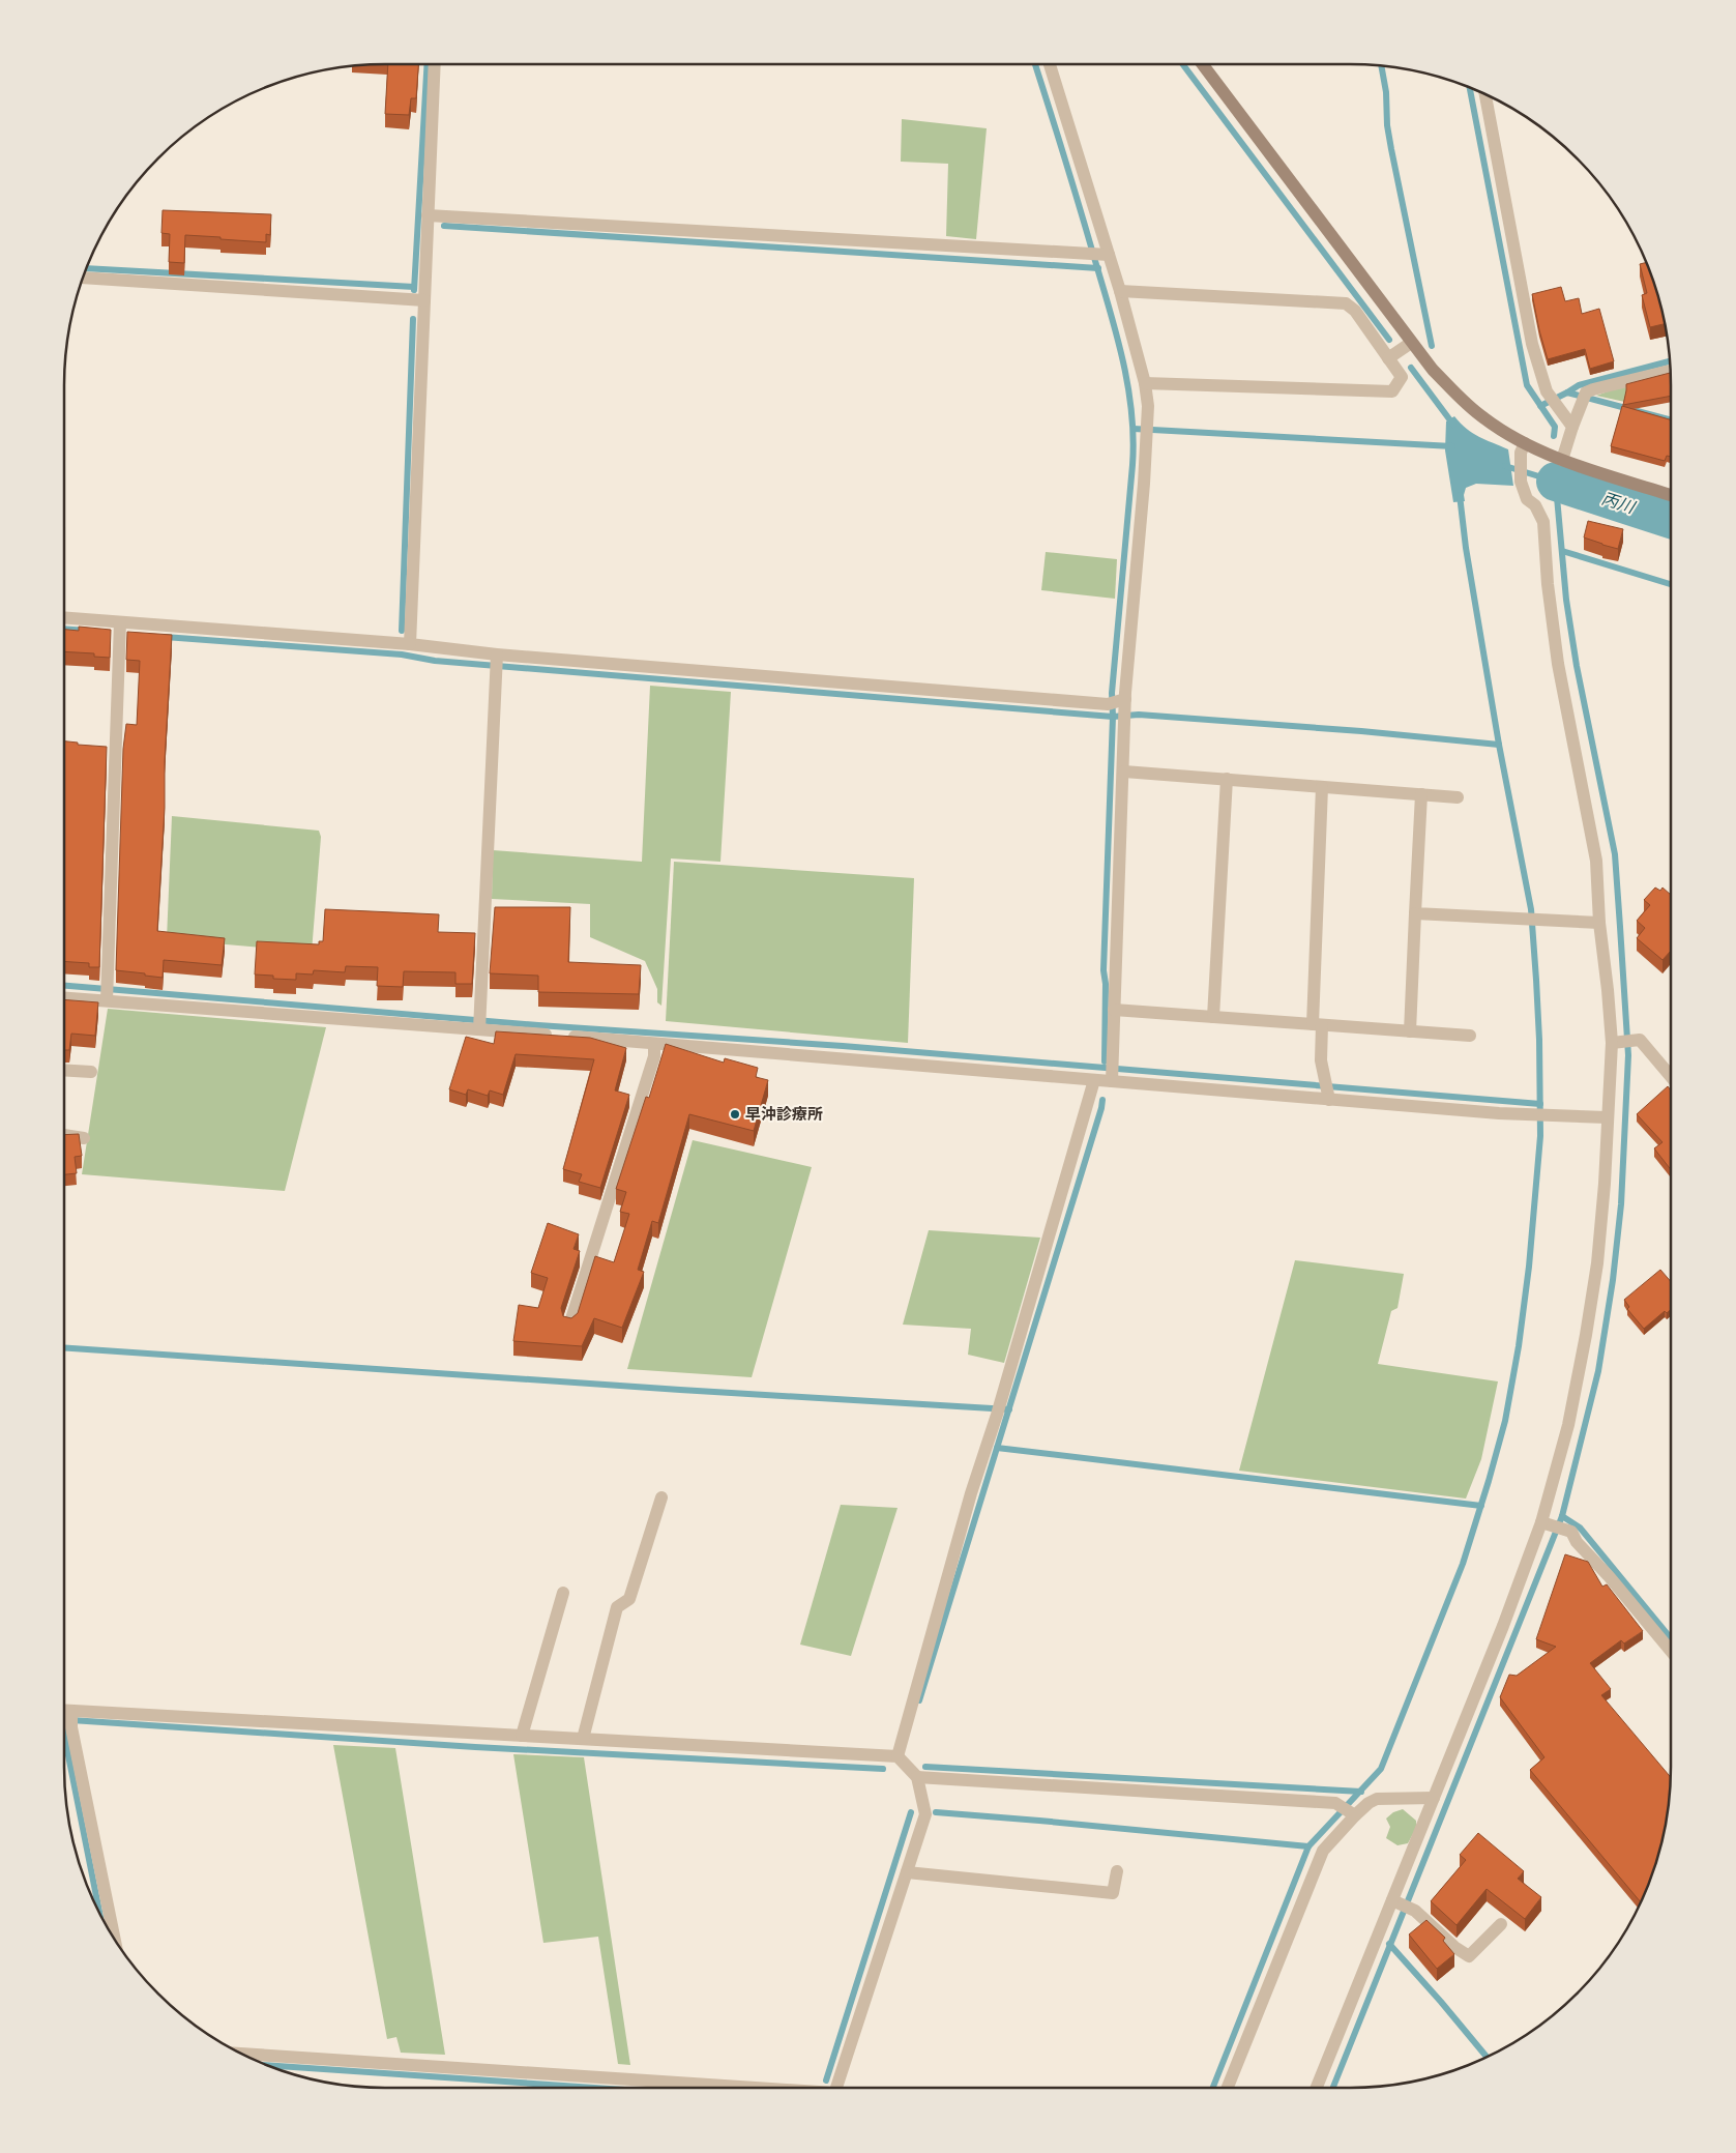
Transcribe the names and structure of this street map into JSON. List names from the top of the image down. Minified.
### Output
{"water":["丙川"],"places":["早沖診療所"]}
